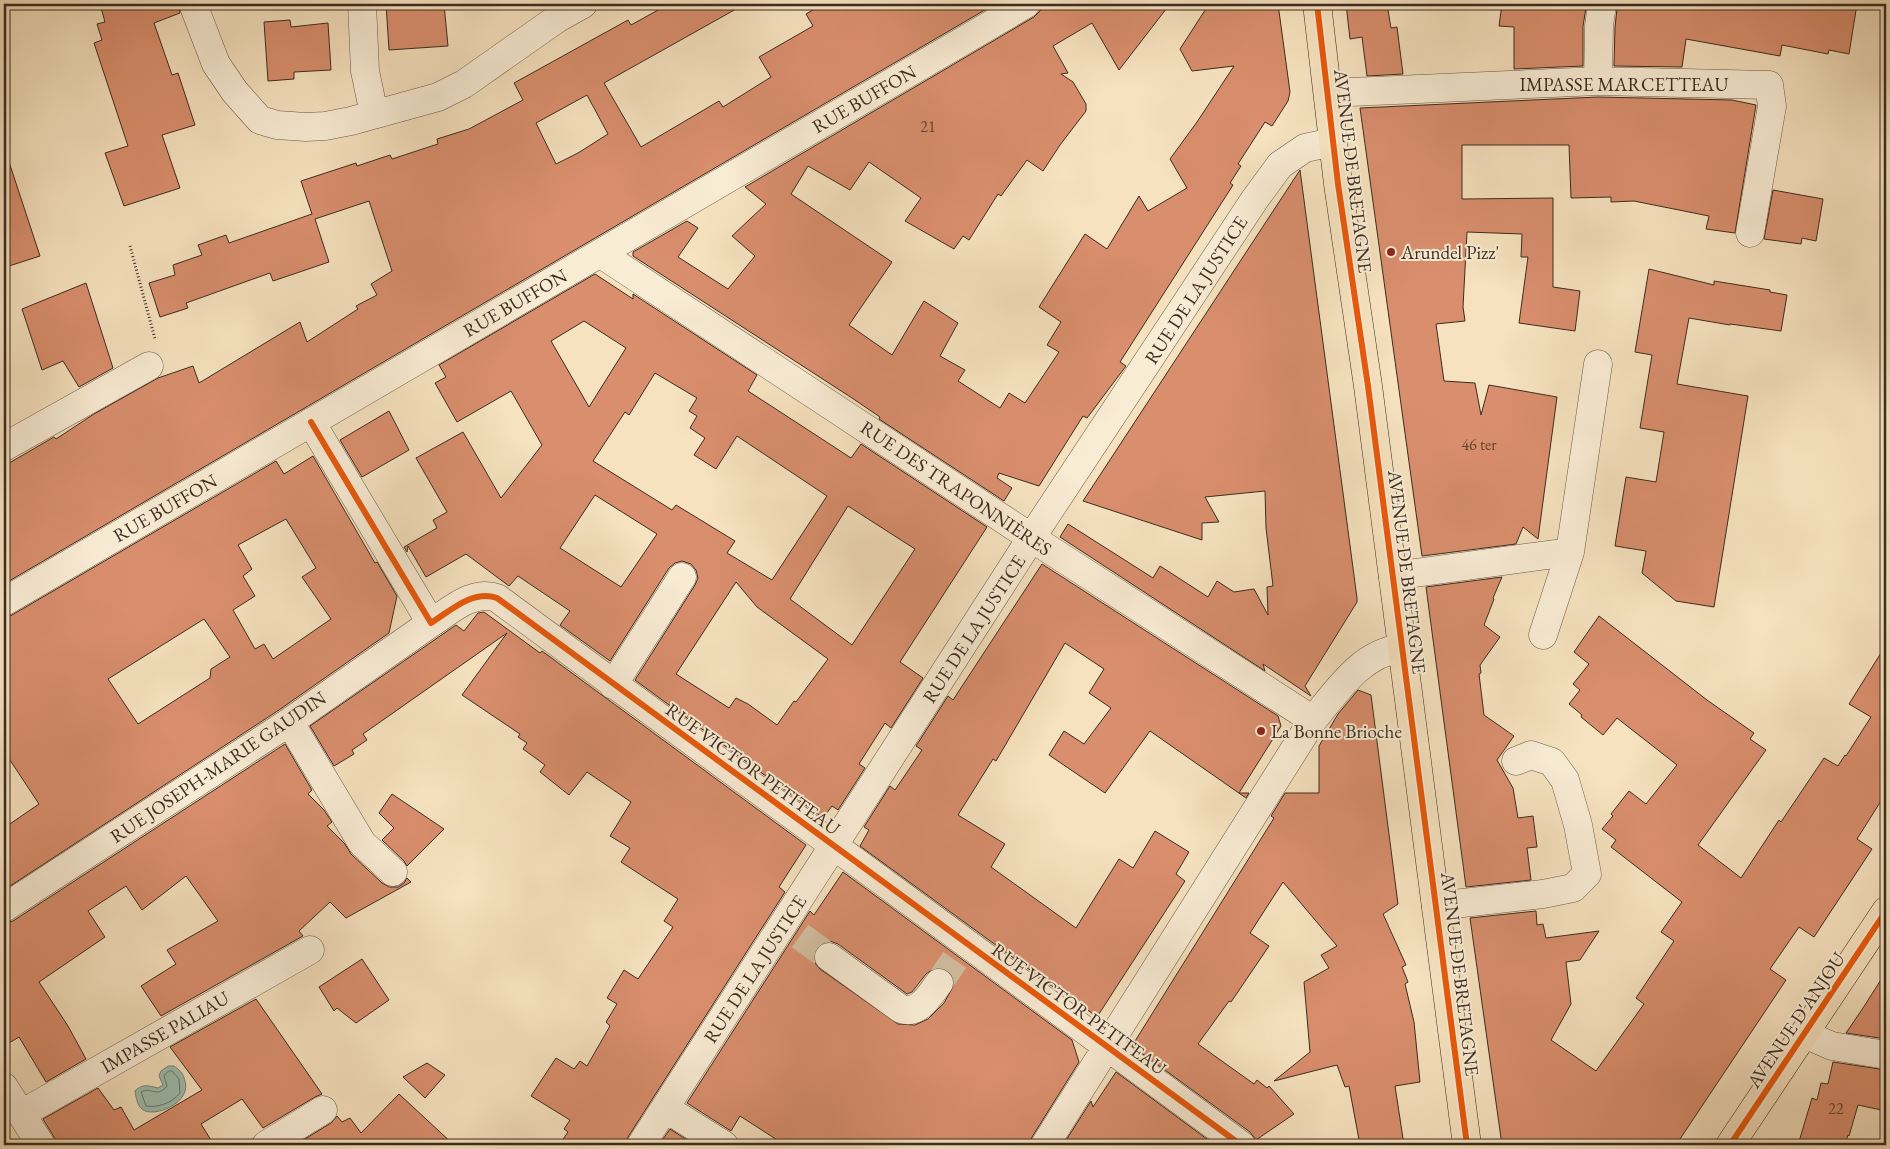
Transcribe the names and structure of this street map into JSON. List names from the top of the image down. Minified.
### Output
{"streets":{"main road":["AVENUE DE BRETAGNE","AVENUE D'ANJOU"],"street":["IMPASSE MARCETTEAU","RUE BUFFON","RUE DE LA JUSTICE","RUE DES TRAPONNIÈRES","RUE JOSEPH-MARIE GAUDIN","RUE VICTOR PETITEAU","IMPASSE PALIAU"]},"crossings":[["IMPASSE MARCETTEAU","AVENUE DE BRETAGNE"],["RUE BUFFON","RUE DES TRAPONNIÈRES"],["AVENUE DE BRETAGNE","RUE DE LA JUSTICE"],["RUE DE LA JUSTICE","RUE DES TRAPONNIÈRES"],["RUE DE LA JUSTICE","RUE VICTOR PETITEAU"],["RUE JOSEPH-MARIE GAUDIN","RUE VICTOR PETITEAU"]],"places":["Arundel Pizz'","La Bonne Brioche"],"house_numbers":["21","46 ter","22"]}
